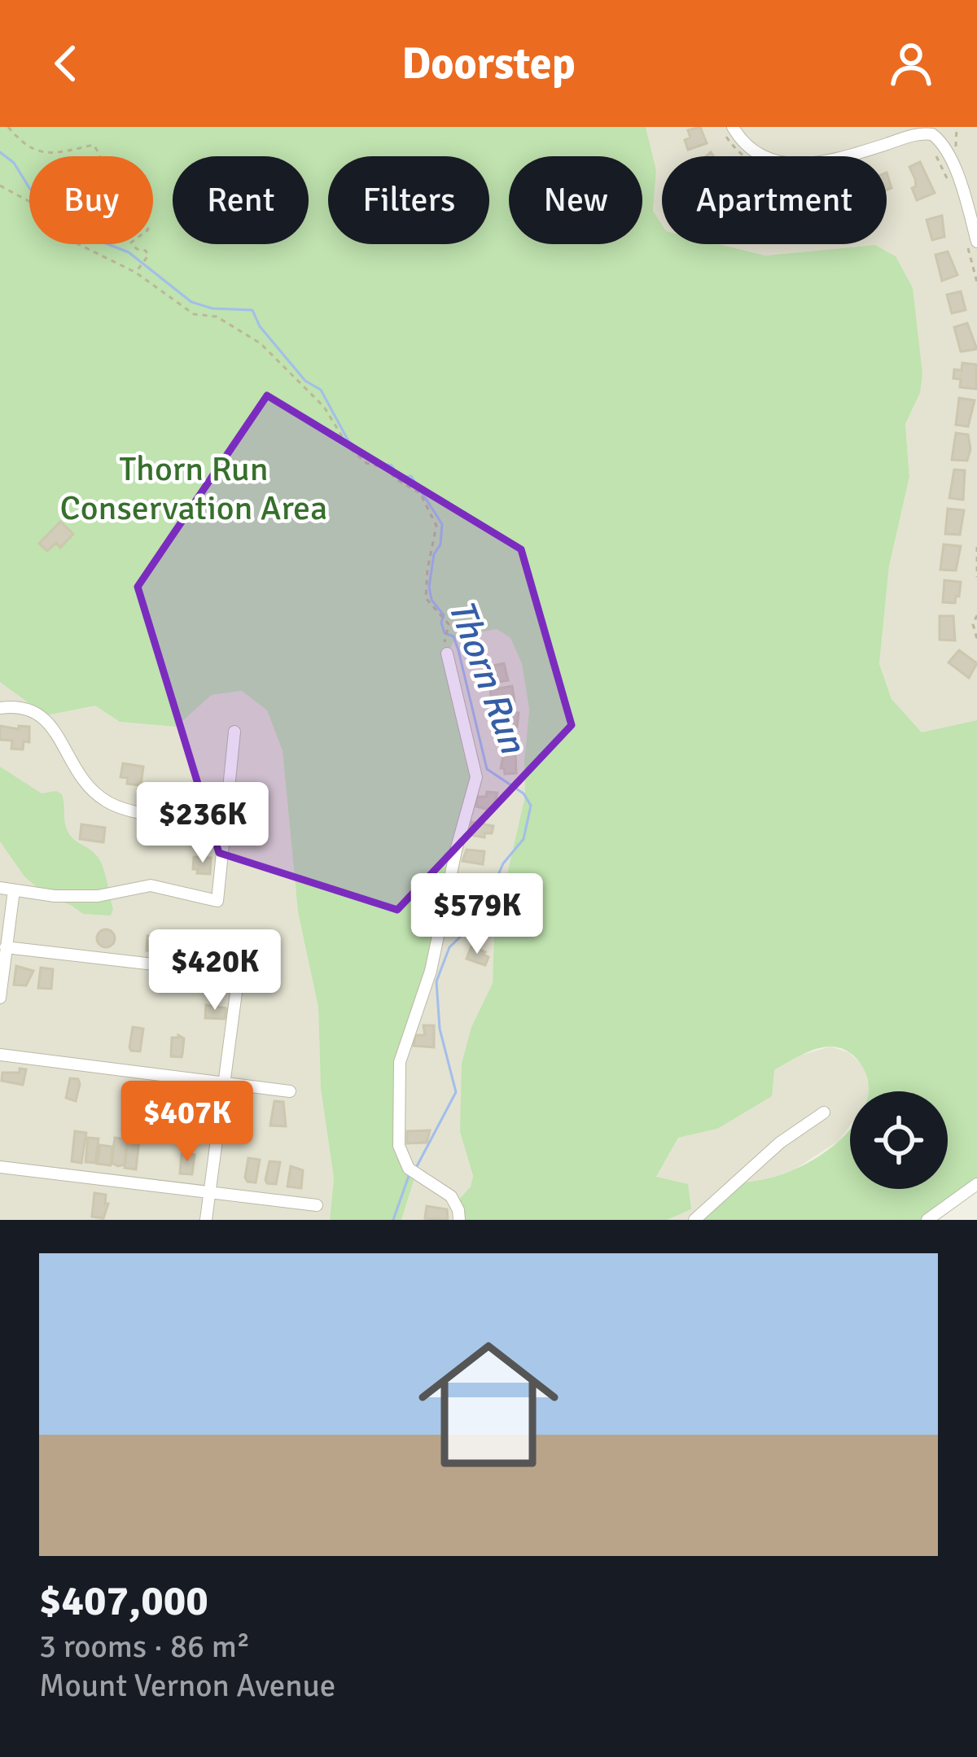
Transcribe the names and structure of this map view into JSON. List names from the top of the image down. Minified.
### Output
{"water":["Thorn Run"],"parks":["Thorn Run Conservation Area"],"page":{"header":"Doorstep","chip":["Buy","Rent","Filters","New","Apartment"],"price":["$236K","$579K","$420K","$407K"],"list":[{"name":"$407,000","note":"3 rooms · 86 m² · Mount Vernon Avenue"}]}}
